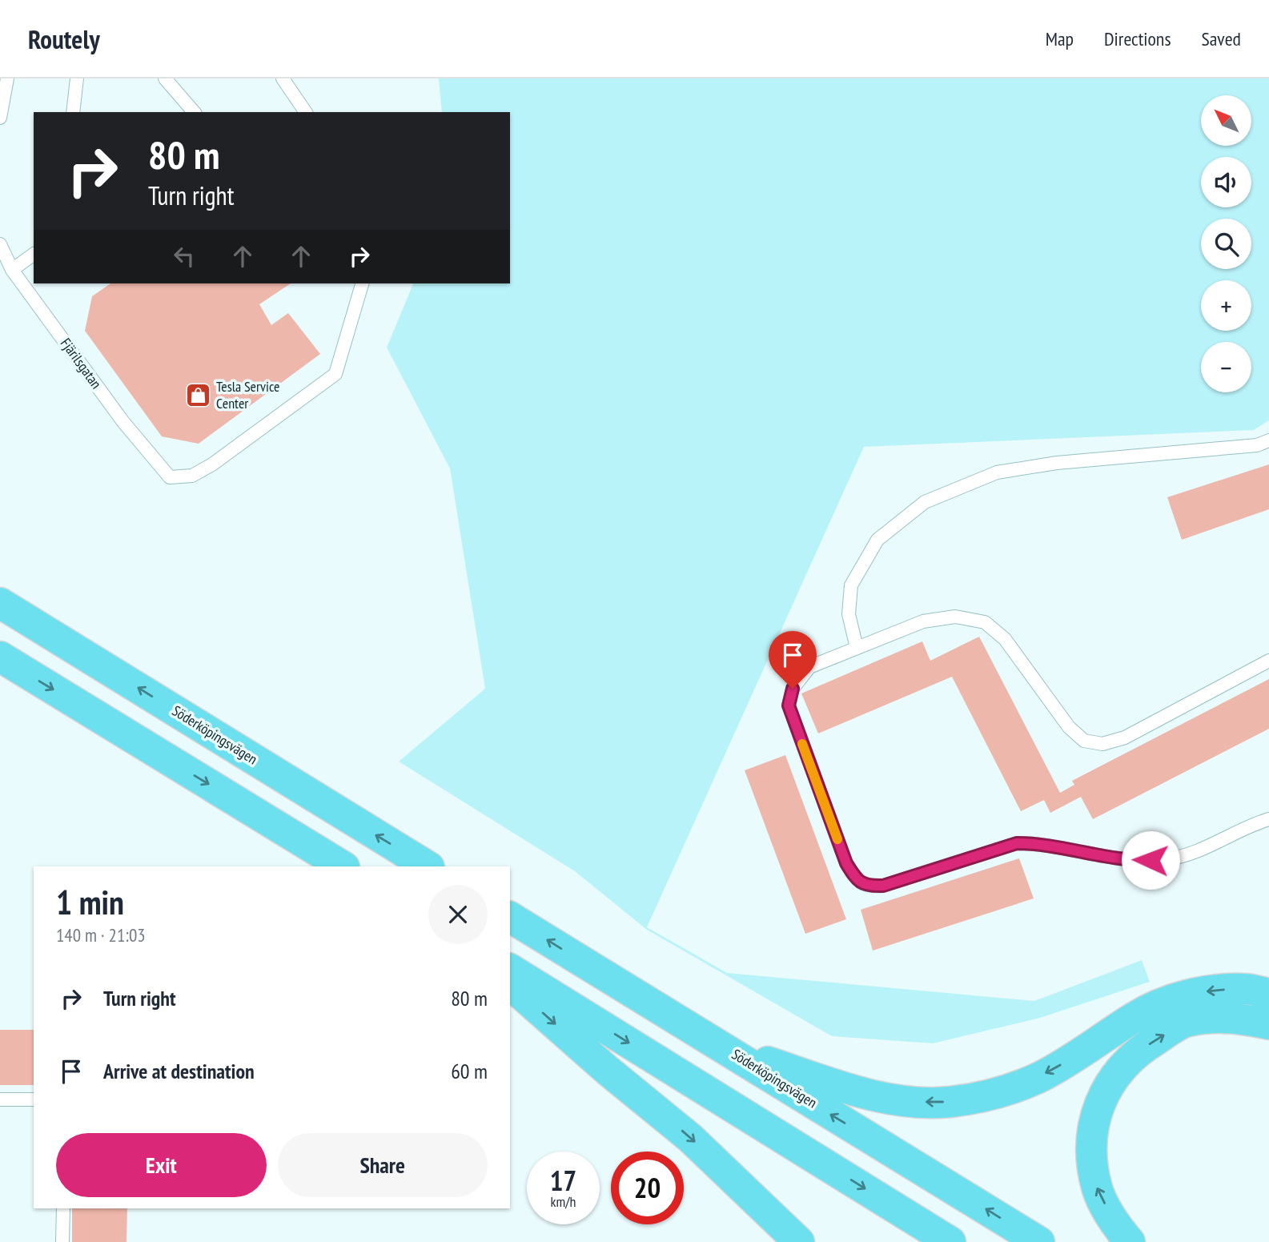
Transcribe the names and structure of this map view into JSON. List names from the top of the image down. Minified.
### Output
{"streets":{"highway":["Söderköpingsvägen"],"lane":["Fjärilsgatan"]},"places":{"shop":["Tesla Service Center"]},"north":"top left","page":{"header":"Routely","nav":["Map","Directions","Saved"],"map_buttons":["+","−"],"turn":["80 m","Turn right"],"heading":["1 min","140 m · 21:03"],"list":[{"name":"Turn right","value":"80 m"},{"name":"Arrive at destination","value":"60 m"}],"buttons":["Exit","Share"],"speed":"17 km/h","limit":"20"}}
